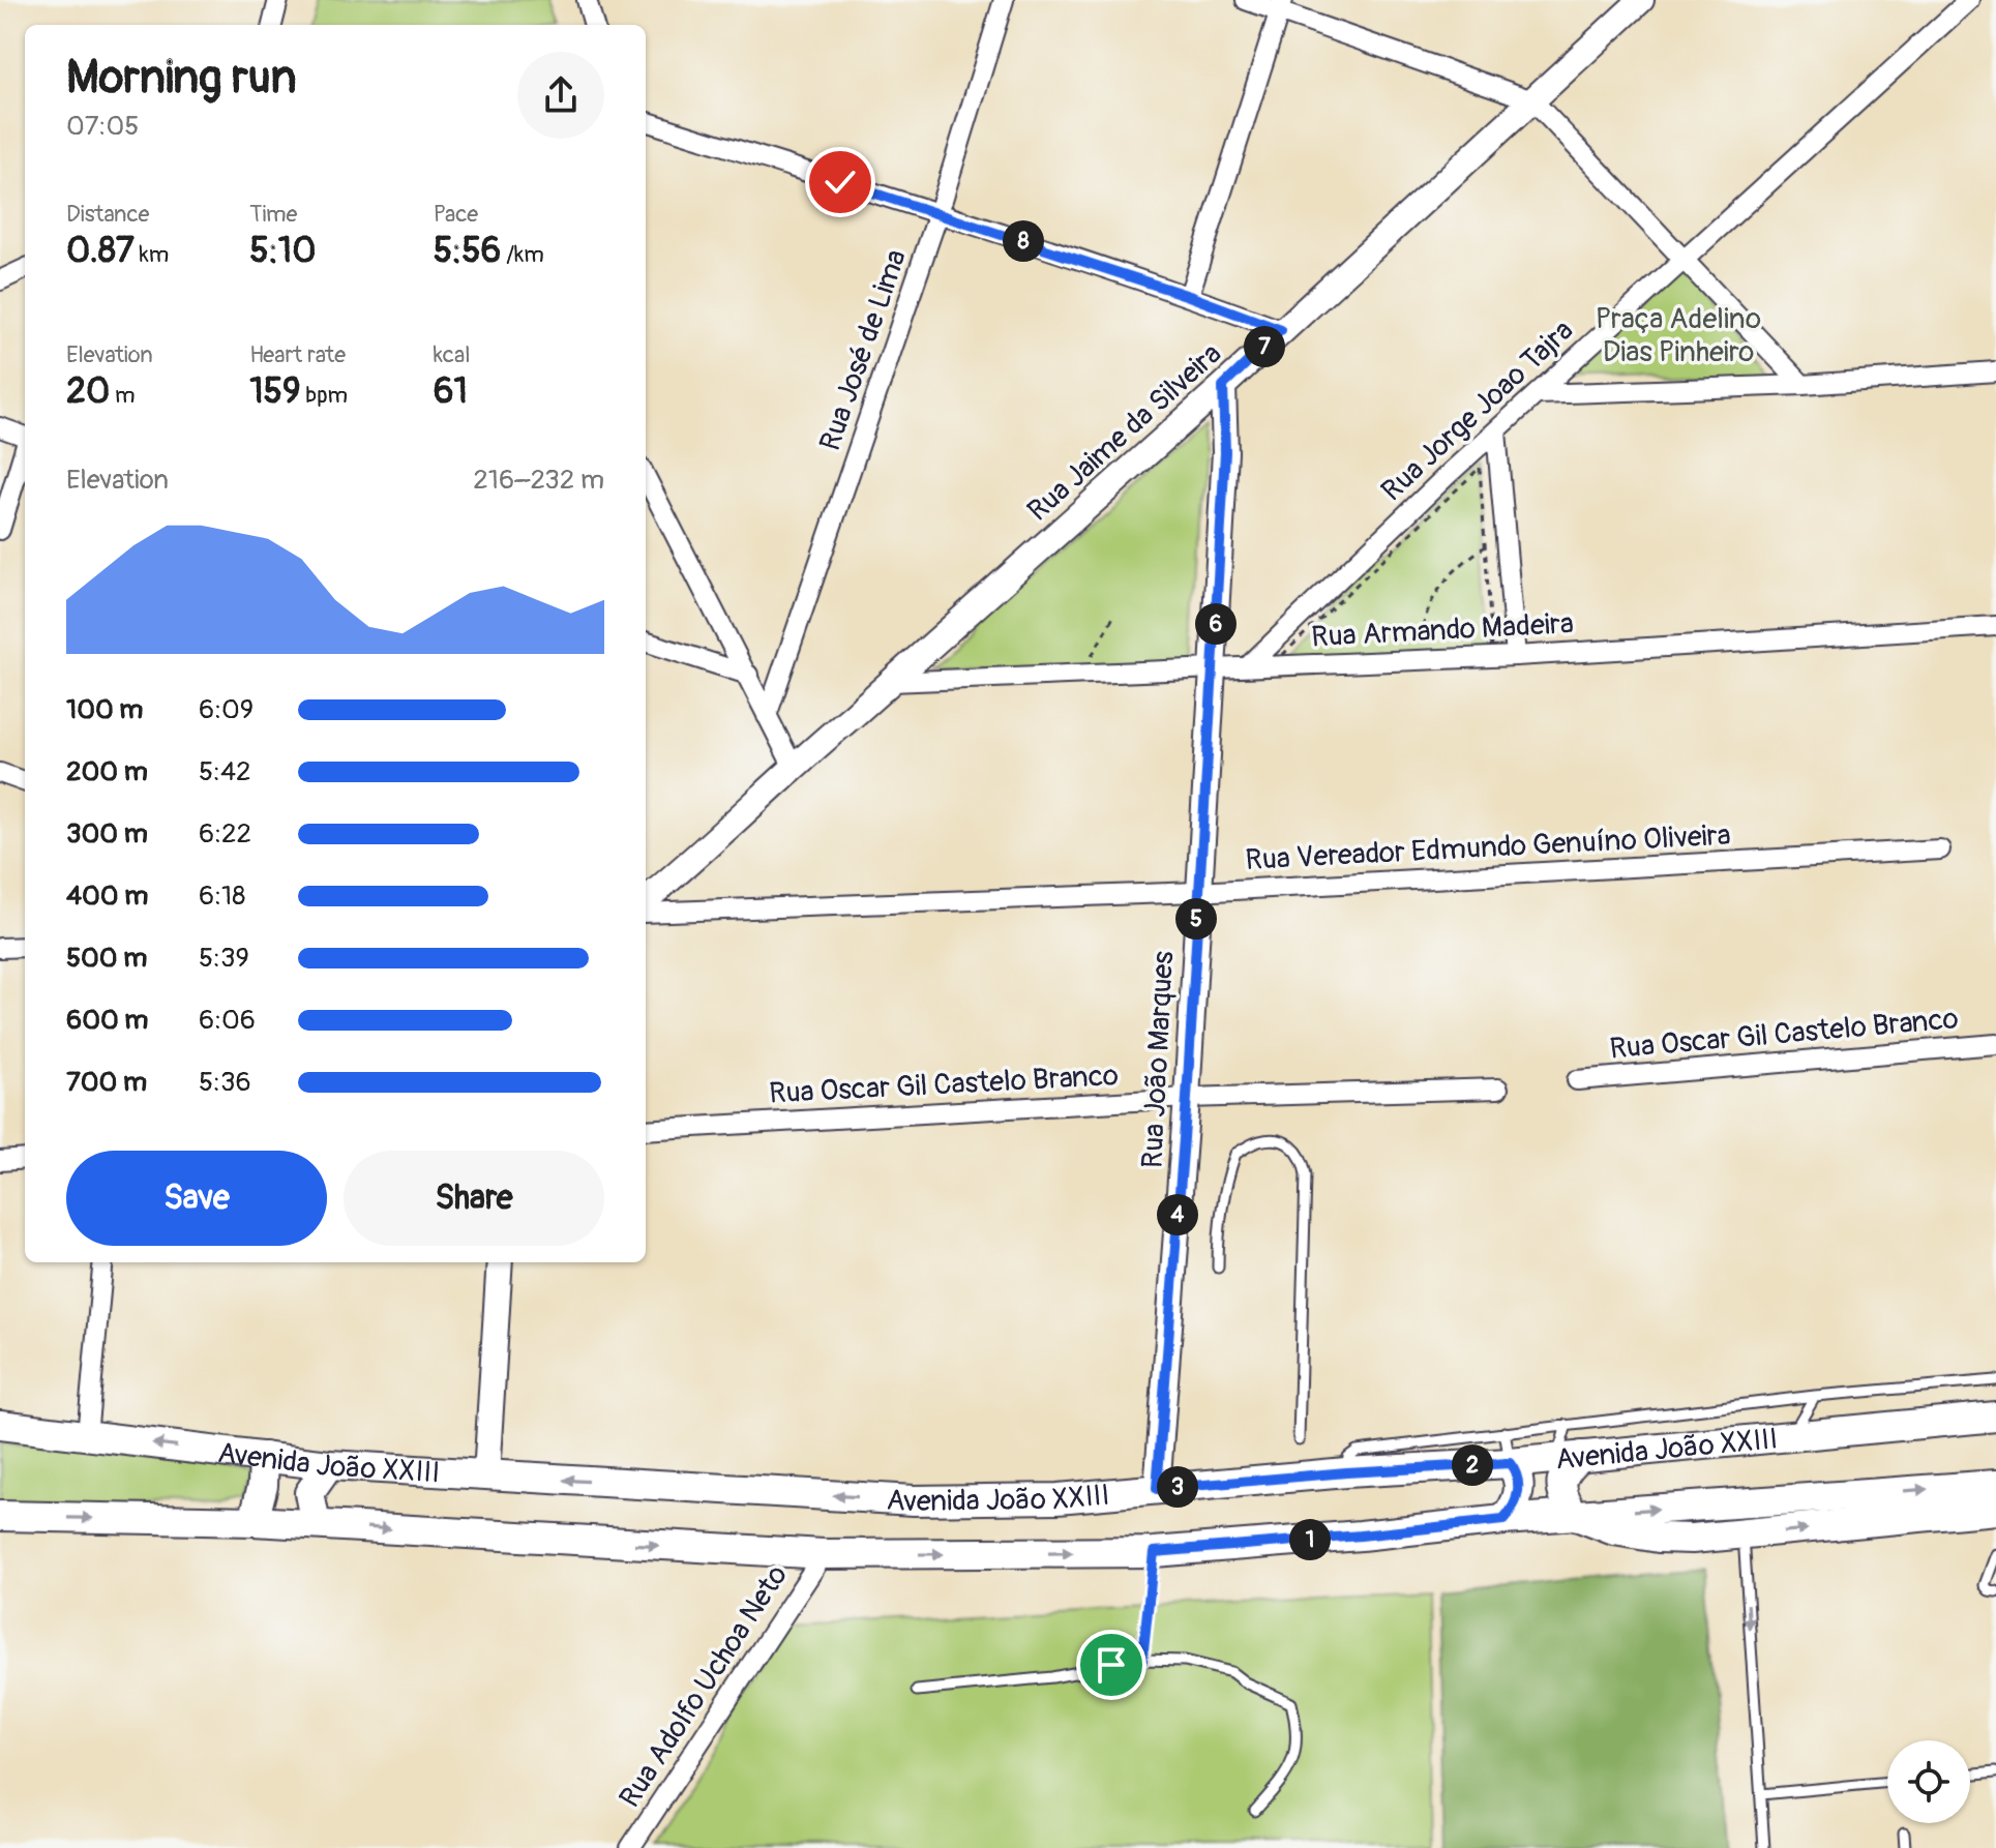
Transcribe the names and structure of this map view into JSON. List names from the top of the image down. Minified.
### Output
{"streets":{"main road":["Avenida João XXIII"],"street":["Rua José de Lima","Rua Jorge Joao Tajra","Rua Jaime da Silveira","Rua Armando Madeira","Rua Vereador Edmundo Genuíno Oliveira","Rua Oscar Gil Castelo Branco","Rua João Marques","Rua Adolfo Uchoa Neto"]},"crossings":[["Rua Jorge Joao Tajra","Rua Armando Madeira"],["Rua Jaime da Silveira","Rua Armando Madeira"],["Rua Jaime da Silveira","Rua João Marques"],["Rua Armando Madeira","Rua João Marques"],["Rua Vereador Edmundo Genuíno Oliveira","Rua João Marques"],["Rua Oscar Gil Castelo Branco","Rua João Marques"],["Rua João Marques","Avenida João XXIII"],["Avenida João XXIII","Rua Adolfo Uchoa Neto"]],"parks":["Praça Adelino Dias Pinheiro"],"page":{"heading":["Morning run","07:05"],"stats":[["Distance","0.87 km"],["Time","5:10"],["Pace","5:56 /km"],["Elevation","20 m"],["Heart rate","159 bpm"],["kcal","61"]],"pins":["8","7","6","5","4","2","3","1"],"chart":["Elevation","216–232 m"],"list":[{"name":"100 m","note":"6:09"},{"name":"200 m","note":"5:42"},{"name":"300 m","note":"6:22"},{"name":"400 m","note":"6:18"},{"name":"500 m","note":"5:39"},{"name":"600 m","note":"6:06"},{"name":"700 m","note":"5:36"}],"buttons":["Save","Share"]}}
